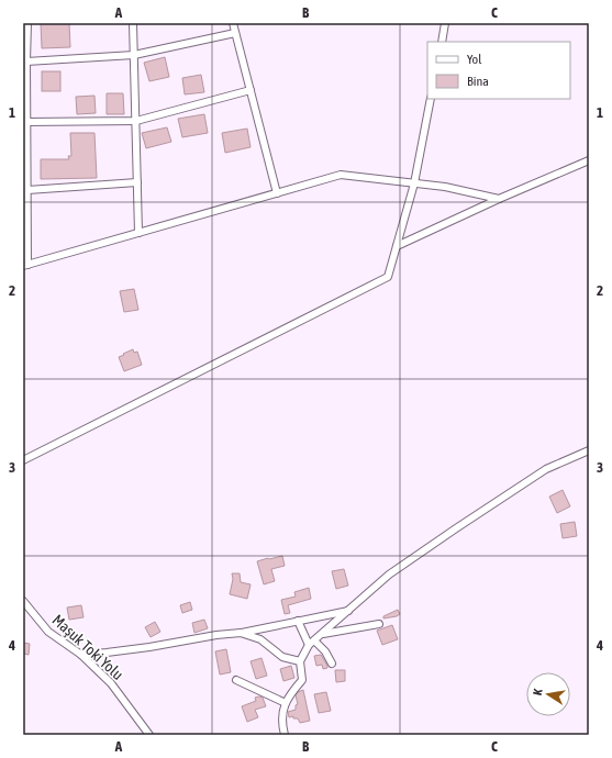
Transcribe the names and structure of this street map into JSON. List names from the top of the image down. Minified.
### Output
{"streets":{"street":["Maşuk Toki Yolu"]},"legend":["Yol","Bina"],"north":"left","grid":{"columns":["A","B","C"],"rows":["1","2","3","4"]}}
